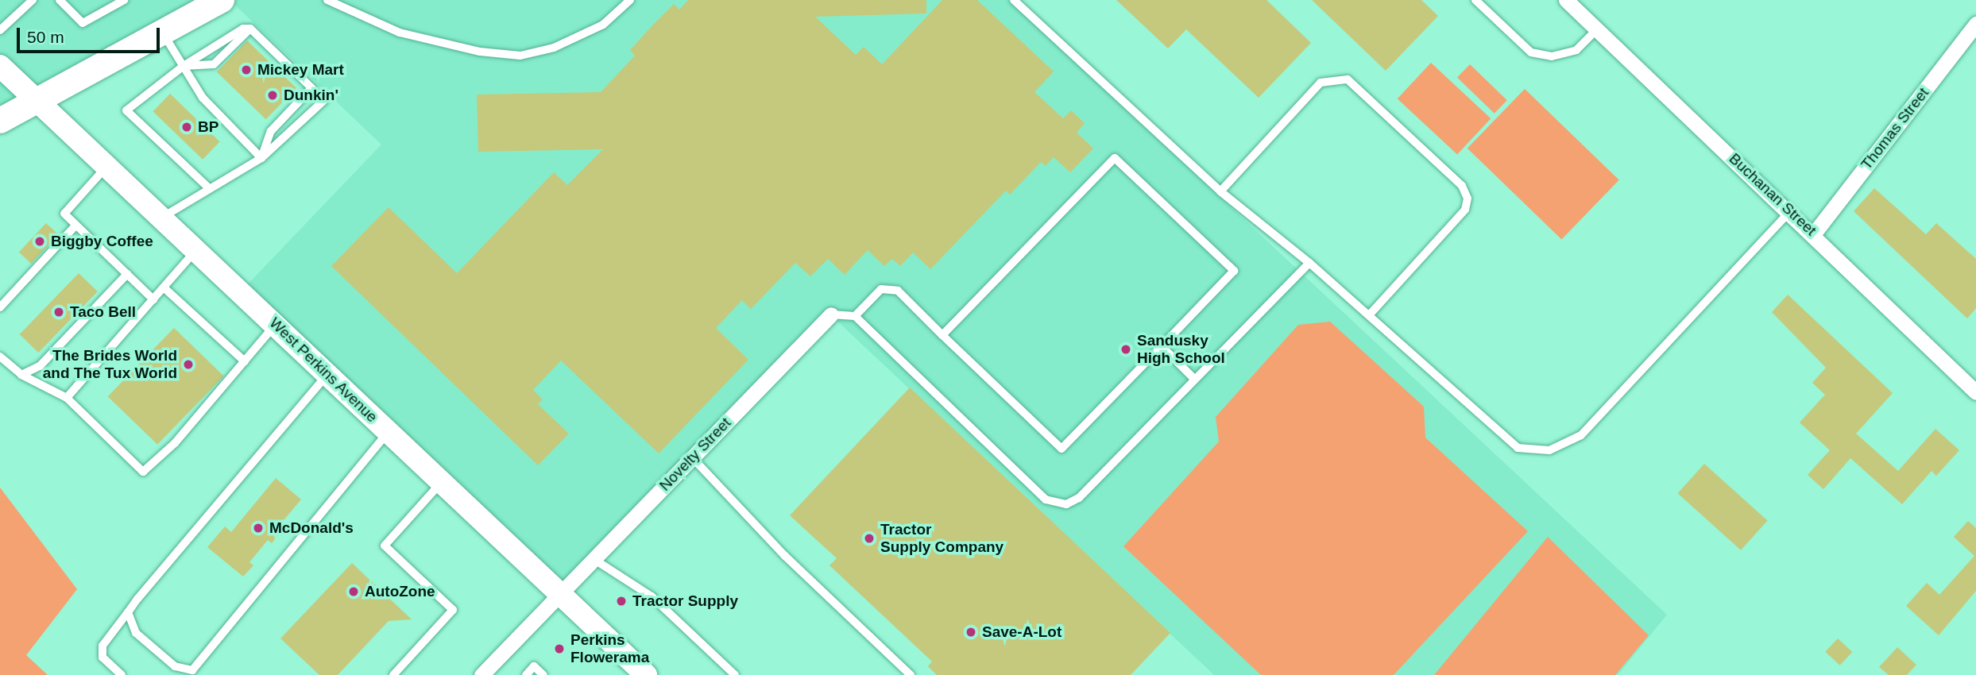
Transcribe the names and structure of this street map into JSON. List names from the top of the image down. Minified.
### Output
{"streets":{"main road":["West Perkins Avenue"],"street":["Thomas Street","Buchanan Street","Novelty Street"]},"crossings":[["Thomas Street","Buchanan Street"],["West Perkins Avenue","Novelty Street"]],"places":["Mickey Mart","Dunkin'","BP","Biggby Coffee","Taco Bell","Sandusky High School","The Brides World and The Tux World","McDonald's","Tractor Supply Company","AutoZone","Tractor Supply","Save-A-Lot","Perkins Flowerama"],"scale_bar":"50 m"}
